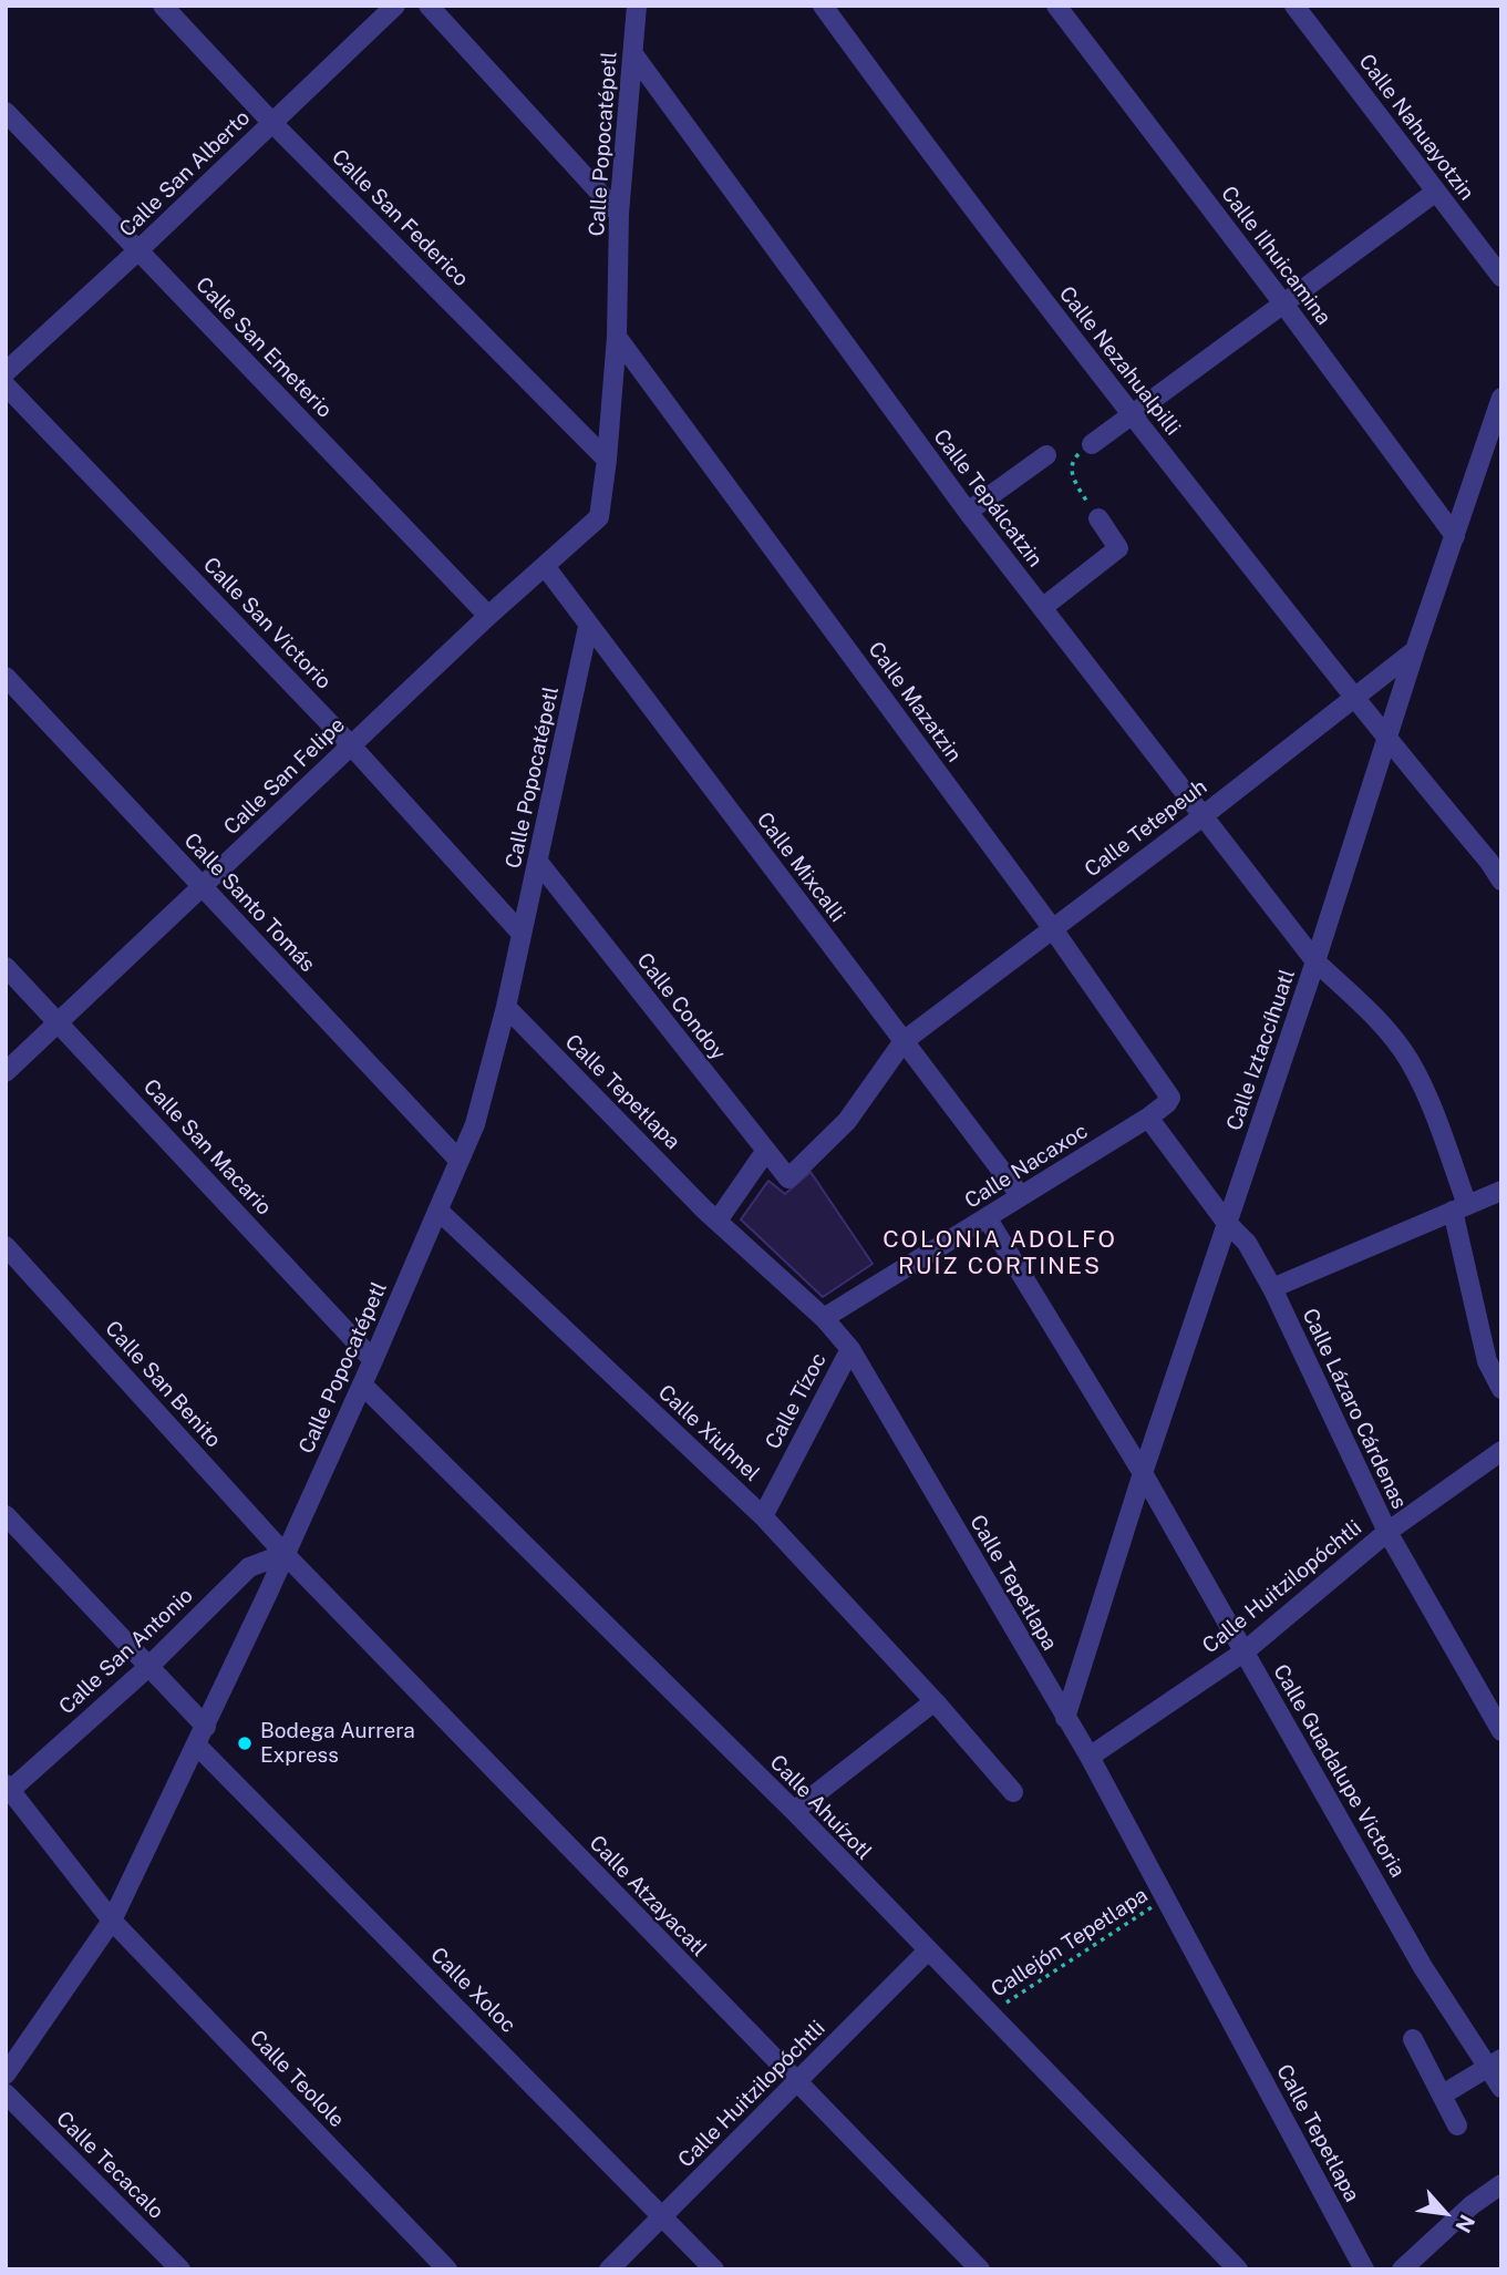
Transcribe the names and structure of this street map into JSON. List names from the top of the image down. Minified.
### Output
{"streets":{"street":["Calle Nahuayotzin","Calle Popocatépetl","Calle San Alberto","Calle San Federico","Calle Ilhuicamina","Calle San Emeterio","Calle Nezahualpilli","Calle Tepálcatzin","Calle San Victorio","Calle Mazatzin","Calle San Felipe","Calle Tetepeuh","Calle Mixcalli","Calle Santo Tomás","Calle Condoy","Calle Iztaccíhuatl","Calle Tepetlapa","Calle San Macario","Calle Nacaxoc","Calle San Benito","Calle Tízoc","Calle Lázaro Cárdenas","Calle Xiuhnel","Calle Huitzilopóchtli","Calle San Antonio","Calle Guadalupe Victoria","Calle Ahuízotl","Calle Atzayacatl","Calle Xoloc","Calle Teolole","Calle Tecacalo"],"path":["Callejón Tepetlapa"]},"crossings":[["Calle Popocatépetl","Calle San Federico"],["Calle Popocatépetl","Calle Tepálcatzin"],["Calle Popocatépetl","Calle San Victorio"],["Calle Popocatépetl","Calle Mazatzin"],["Calle Popocatépetl","Calle San Felipe"],["Calle Popocatépetl","Calle Mixcalli"],["Calle Popocatépetl","Calle Santo Tomás"],["Calle Popocatépetl","Calle Condoy"],["Calle Popocatépetl","Calle Tepetlapa"],["Calle Popocatépetl","Calle San Macario"],["Calle Popocatépetl","Calle San Benito"],["Calle Popocatépetl","Calle Xiuhnel"],["Calle Popocatépetl","Calle San Antonio"],["Calle Popocatépetl","Calle Ahuízotl"],["Calle Popocatépetl","Calle Atzayacatl"],["Calle Popocatépetl","Calle Xoloc"],["Calle Popocatépetl","Calle Teolole"],["Calle San Alberto","Calle San Federico"],["Calle San Alberto","Calle San Emeterio"],["Calle Ilhuicamina","Calle Iztaccíhuatl"],["Calle San Emeterio","Calle San Felipe"],["Calle Nezahualpilli","Calle Tetepeuh"],["Calle Nezahualpilli","Calle Iztaccíhuatl"],["Calle Tepálcatzin","Calle Tetepeuh"],["Calle Tepálcatzin","Calle Iztaccíhuatl"],["Calle San Victorio","Calle San Felipe"],["Calle Mazatzin","Calle Tetepeuh"],["Calle Mazatzin","Calle Nacaxoc"],["Calle San Felipe","Calle Mixcalli"],["Calle San Felipe","Calle Santo Tomás"],["Calle San Felipe","Calle San Macario"],["Calle Tetepeuh","Calle Mixcalli"],["Calle Tetepeuh","Calle Condoy"],["Calle Tetepeuh","Calle Iztaccíhuatl"],["Calle Mixcalli","Calle Nacaxoc"],["Calle Iztaccíhuatl","Calle Tepetlapa"],["Calle Iztaccíhuatl","Calle Lázaro Cárdenas"],["Calle Iztaccíhuatl","Calle Guadalupe Victoria"],["Calle Tepetlapa","Calle Nacaxoc"],["Calle Tepetlapa","Calle Tízoc"],["Calle Tepetlapa","Calle Huitzilopóchtli"],["Calle Tepetlapa","Callejón Tepetlapa"],["Calle Nacaxoc","Calle Lázaro Cárdenas"],["Calle San Benito","Calle San Antonio"],["Calle San Benito","Calle Atzayacatl"],["Calle Tízoc","Calle Xiuhnel"],["Calle Lázaro Cárdenas","Calle Huitzilopóchtli"],["Calle Huitzilopóchtli","Calle Guadalupe Victoria"],["Calle Huitzilopóchtli","Calle Ahuízotl"],["Calle Huitzilopóchtli","Calle Atzayacatl"],["Calle Huitzilopóchtli","Calle Xoloc"],["Calle San Antonio","Calle Atzayacatl"],["Calle San Antonio","Calle Teolole"],["Calle Ahuízotl","Callejón Tepetlapa"]],"districts":["COLONIA ADOLFO RUÍZ CORTINES"],"places":["Bodega Aurrera Express"],"north":"bottom right"}
